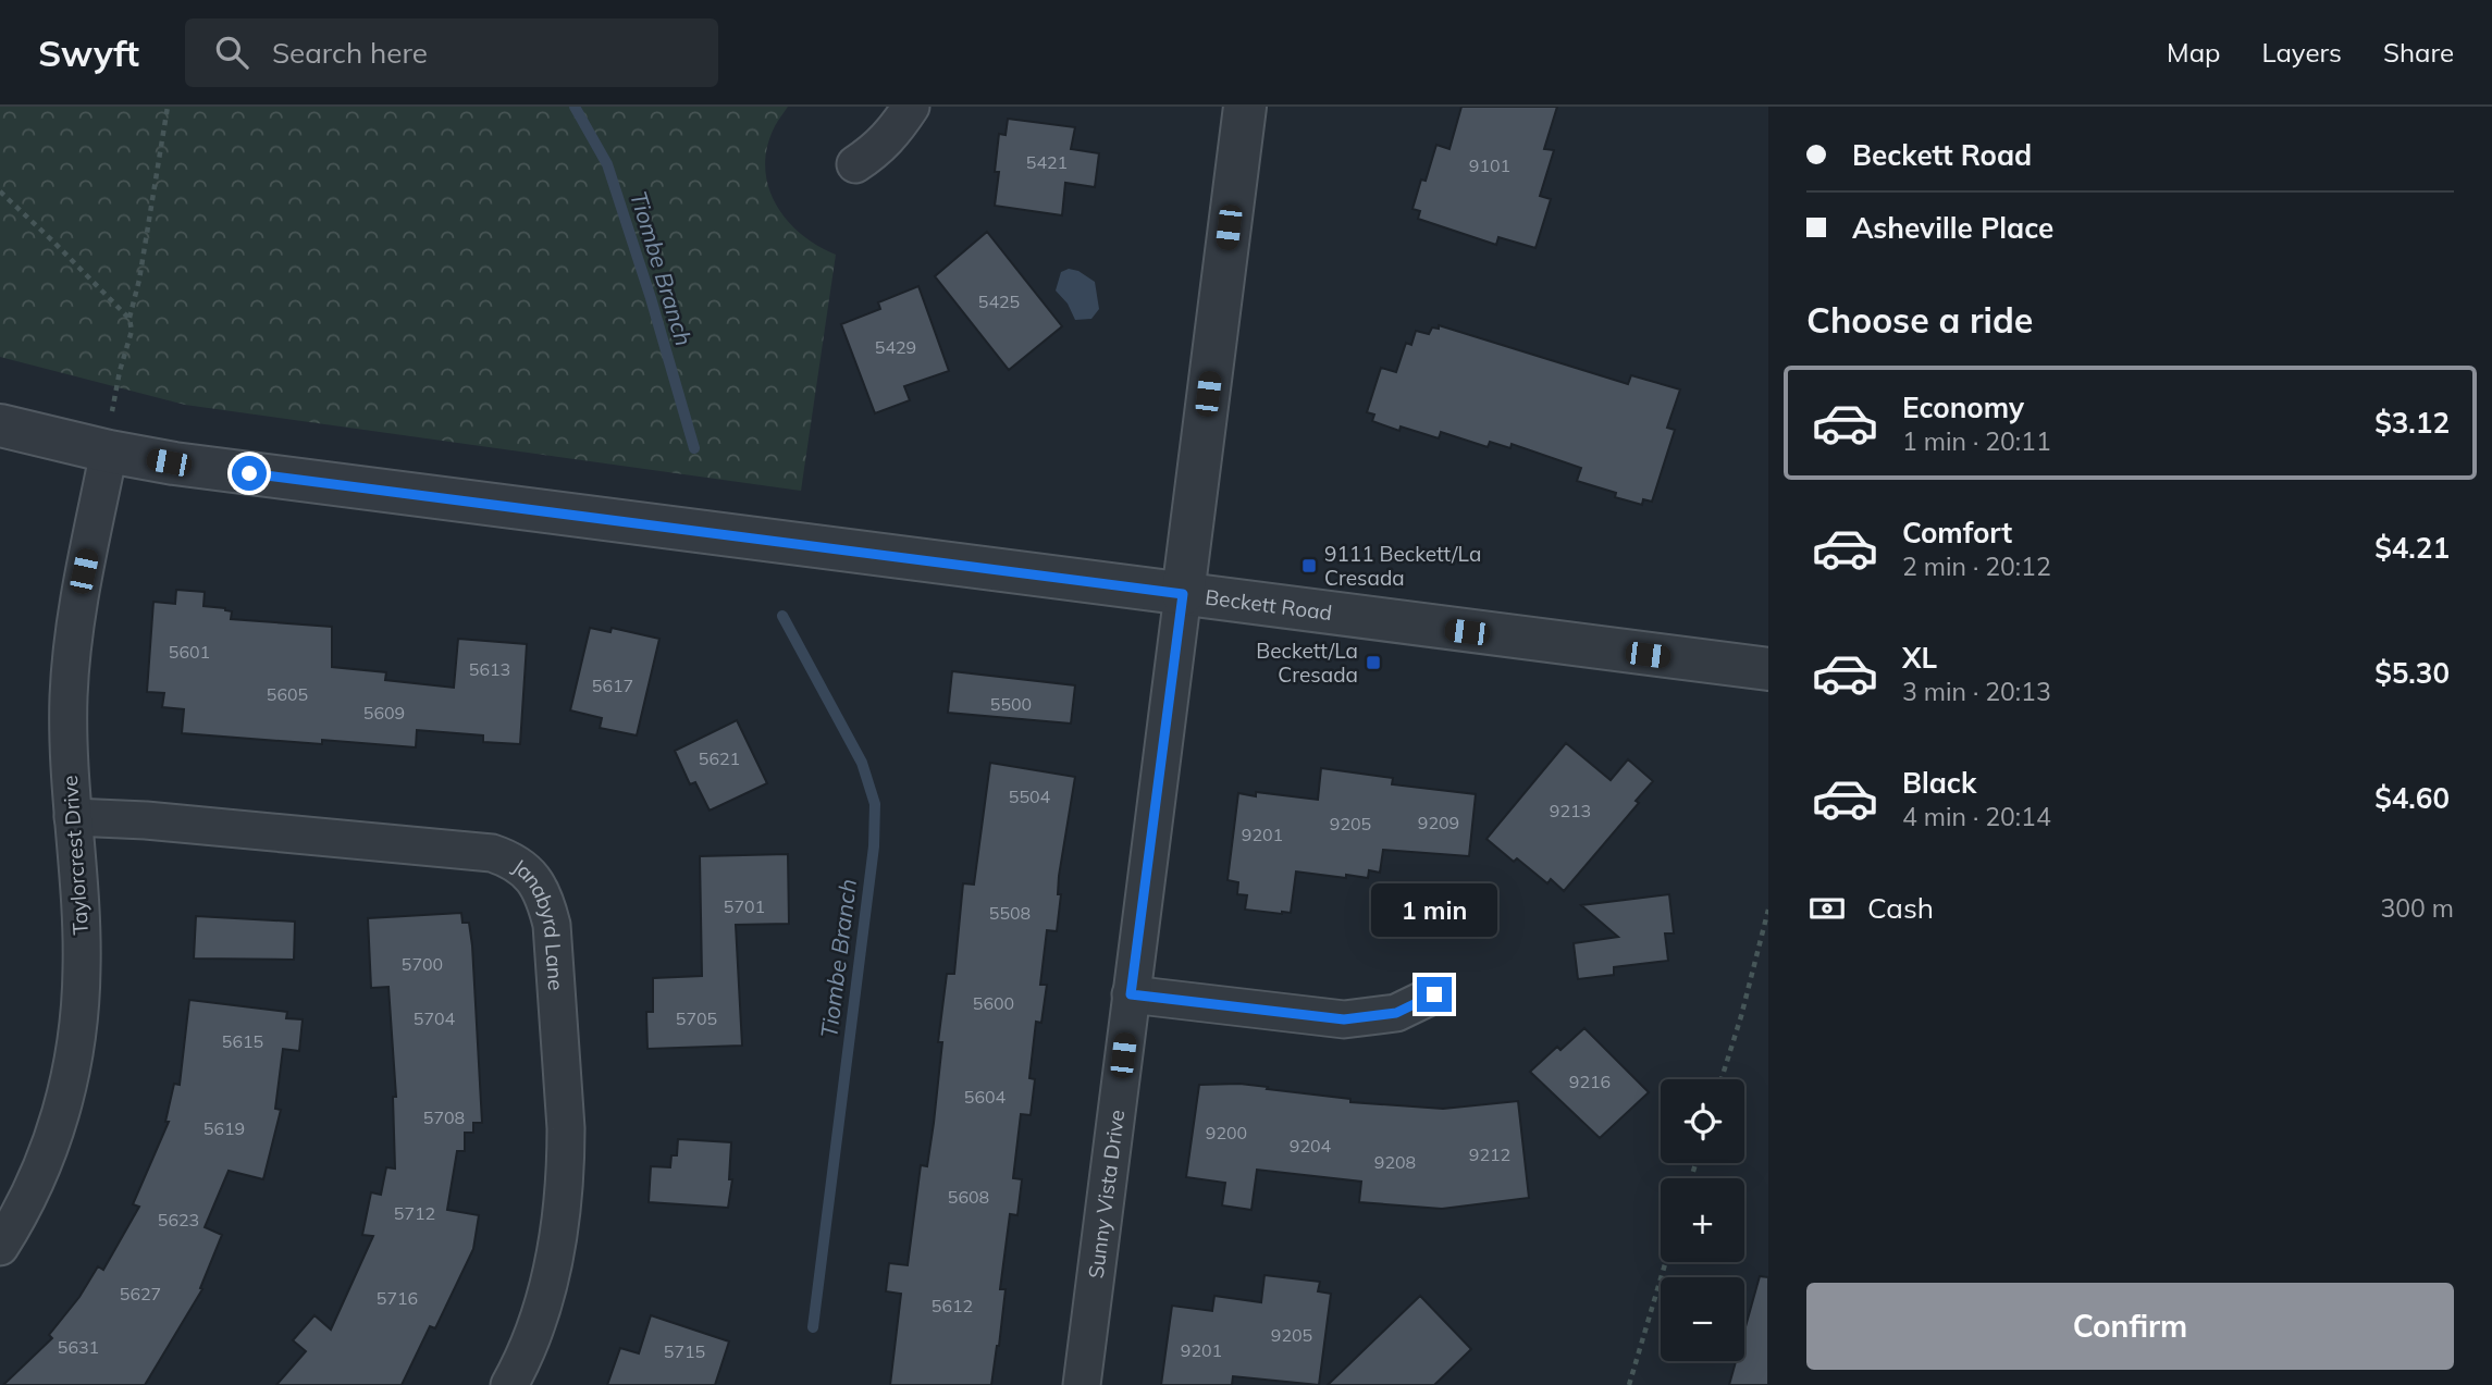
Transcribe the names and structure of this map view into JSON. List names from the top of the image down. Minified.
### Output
{"streets":{"street":["Beckett Road","Taylorcrest Drive","Janabyrd Lane","Sunny Vista Drive"]},"crossings":[["Beckett Road","Taylorcrest Drive"],["Beckett Road","Sunny Vista Drive"],["Taylorcrest Drive","Janabyrd Lane"]],"water":["Tiombe Branch"],"places":{"transit":["9111 Beckett/La Cresada","Beckett/La Cresada"]},"house_numbers":["5421","9101","5425","5429","5601","5613","5617","5605","5500","5609","5621","5504","9213","9209","9205","9201","5701","5508","5700","5600","5704","5705","5615","9216","5604","5708","5619","9200","9204","9212","9208","5608","5712","5623","5627","5716","5612","9205","5631","9201","5715"],"page":{"header":"Swyft","search":"Search here","nav":["Map","Layers","Share"],"banner":["Beckett Road","Asheville Place"],"heading":"Choose a ride","list":[{"name":"Economy","note":"1 min · 20:11","value":"$3.12"},{"name":"Comfort","note":"2 min · 20:12","value":"$4.21"},{"name":"XL","note":"3 min · 20:13","value":"$5.30"},{"name":"Black","note":"4 min · 20:14","value":"$4.60"}],"pay":["Cash","300 m"],"bubble":"1 min","map_buttons":["+","−"],"buttons":"Confirm"}}
